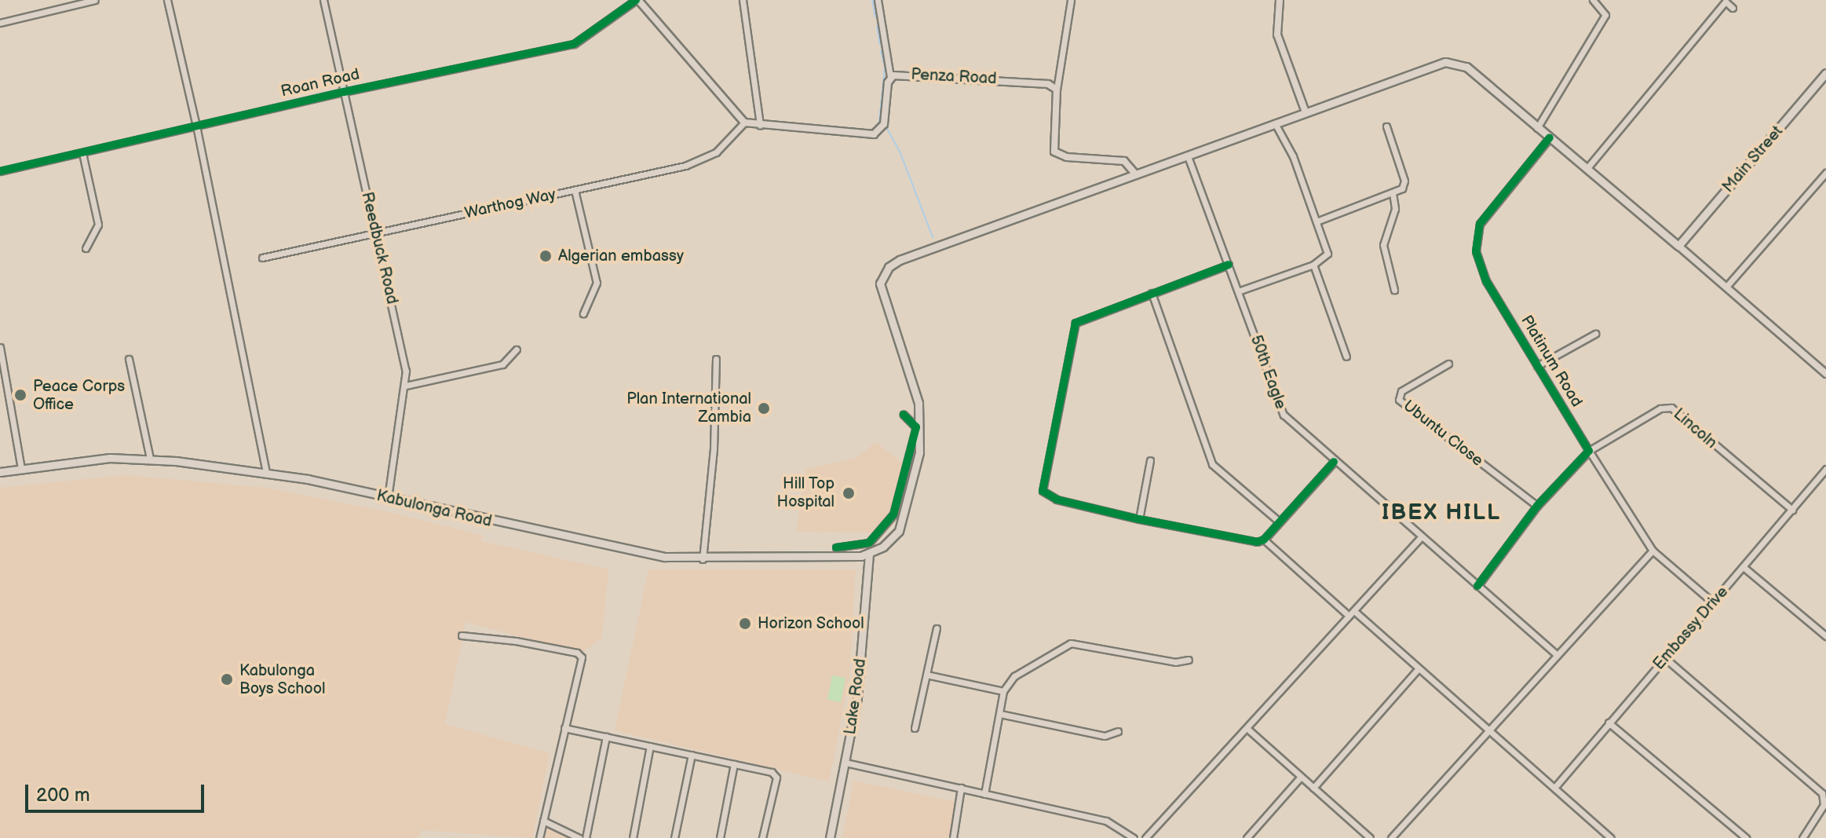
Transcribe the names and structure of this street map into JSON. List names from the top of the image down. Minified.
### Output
{"streets":{"main road":["Main Street","Kabulonga Road","Lake Road"],"street":["Penza Road","Roan Road","Warthog Way","Reedbuck Road","Platinum Road","50th Eagle","Lincoln","Ubuntu Close","Embassy Drive"]},"crossings":[["Penza Road","Warthog Way"],["Roan Road","Reedbuck Road"],["Warthog Way","Reedbuck Road"],["Reedbuck Road","Kabulonga Road"],["Platinum Road","Lincoln"],["Platinum Road","Embassy Drive"],["Lincoln","Embassy Drive"],["Kabulonga Road","Lake Road"]],"districts":["IBEX HILL"],"places":["Algerian embassy","Peace Corps Office","Plan International Zambia","Hill Top Hospital","Horizon School","Kabulonga Boys School"],"scale_bar":"200 m"}
